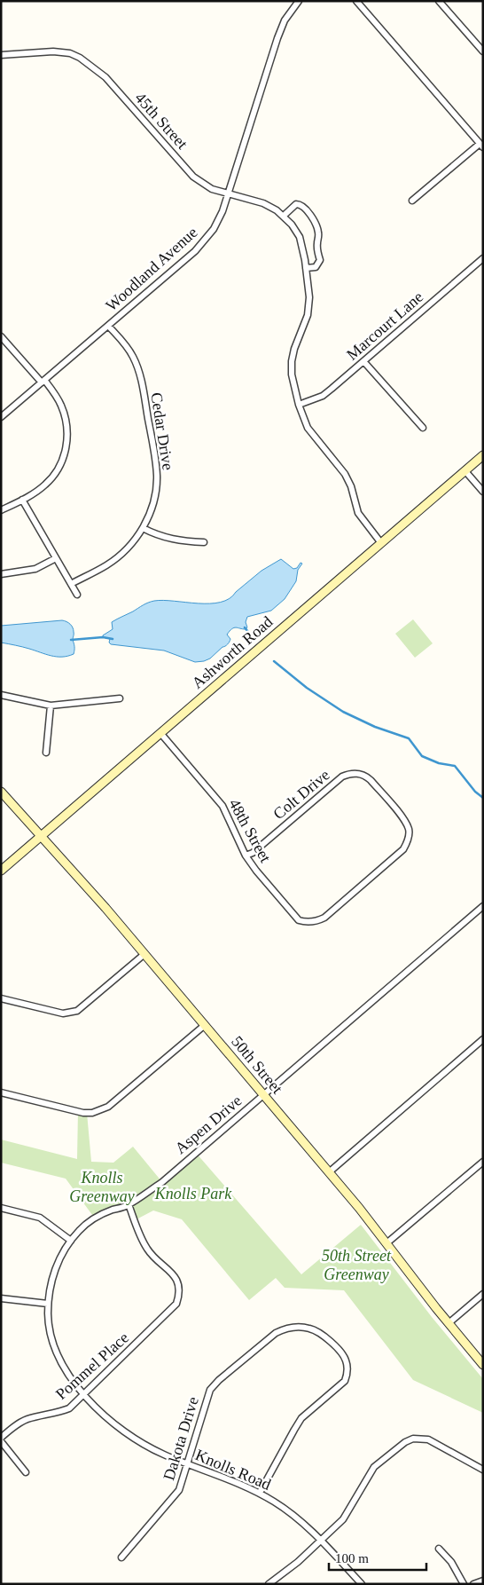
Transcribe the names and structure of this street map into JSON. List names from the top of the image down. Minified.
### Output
{"streets":{"main road":["Ashworth Road","50th Street"],"street":["45th Street","Woodland Avenue","Marcourt Lane","Cedar Drive","Colt Drive","48th Street","Aspen Drive","Pommel Place","Dakota Drive","Knolls Road"]},"crossings":[["45th Street","Woodland Avenue"],["45th Street","Marcourt Lane"],["45th Street","Ashworth Road"],["Woodland Avenue","Cedar Drive"],["Ashworth Road","48th Street"],["Ashworth Road","50th Street"],["Colt Drive","48th Street"],["50th Street","Aspen Drive"],["Aspen Drive","Pommel Place"],["Aspen Drive","Knolls Road"],["Pommel Place","Knolls Road"],["Dakota Drive","Knolls Road"]],"parks":["Knolls Greenway","Knolls Park","50th Street Greenway"],"scale_bar":"100 m"}
